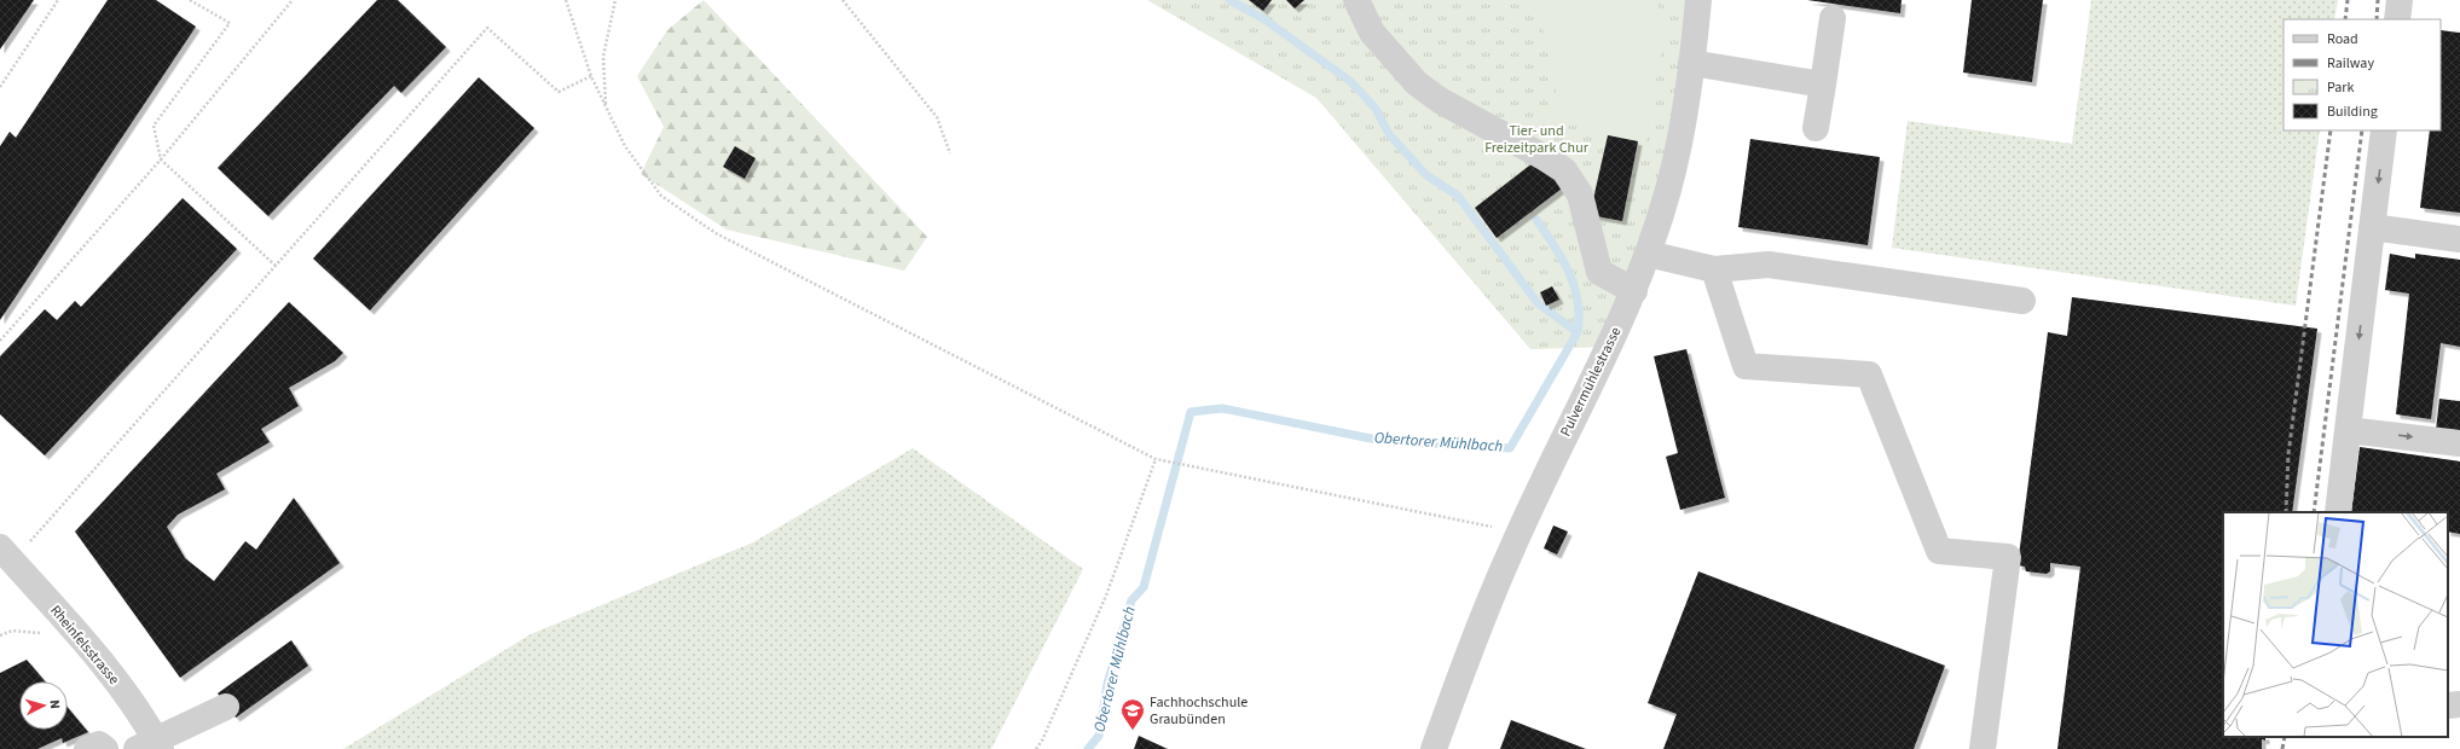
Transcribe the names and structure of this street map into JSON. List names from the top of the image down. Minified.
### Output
{"streets":{"street":["Pulvermühlestrasse","Rheinfelsstrasse"]},"water":["Obertorer Mühlbach"],"parks":["Tier- und Freizeitpark Chur"],"places":{"school or university":["Fachhochschule Graubünden"]},"legend":["Road","Railway","Park","Building"],"north":"right"}
